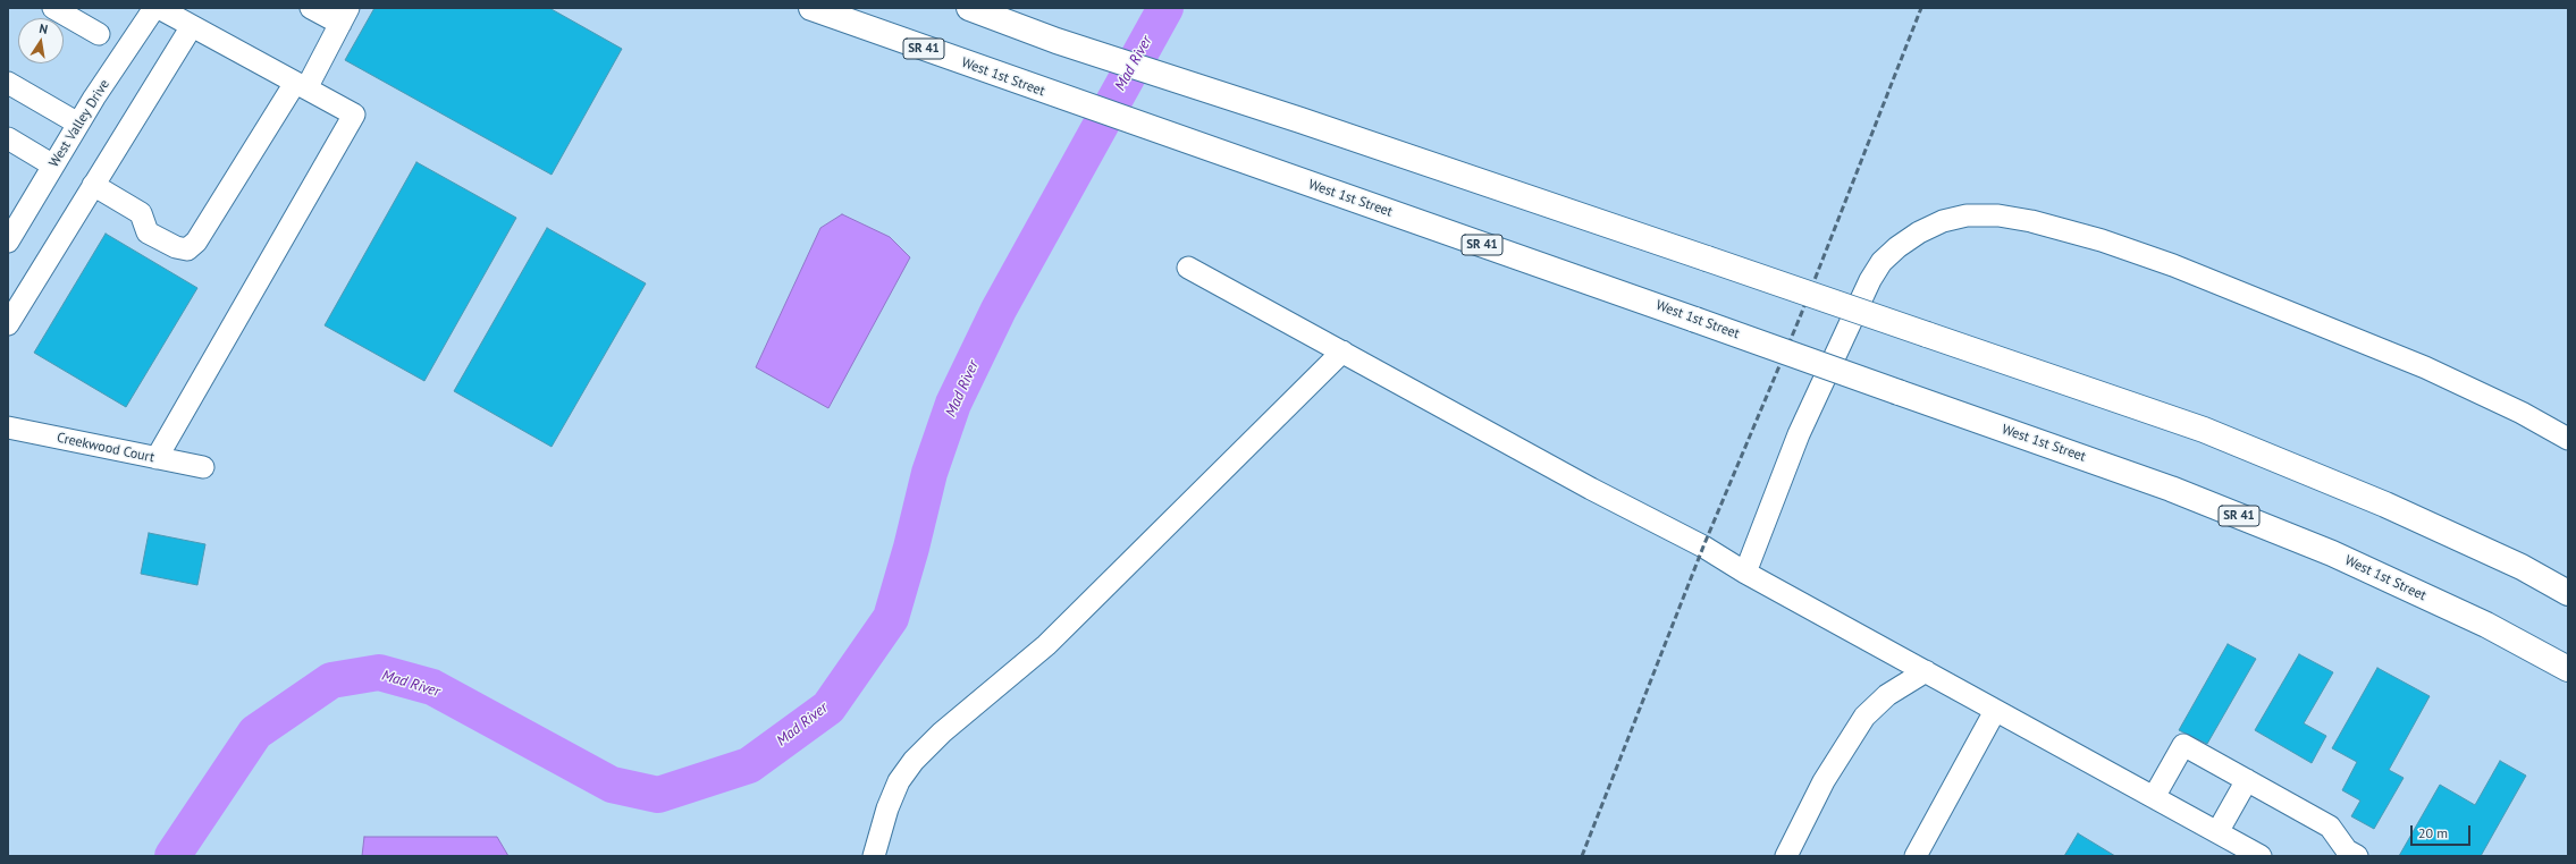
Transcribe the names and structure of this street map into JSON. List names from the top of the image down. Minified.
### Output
{"streets":{"main road":["SR 41","West 1st Street"],"street":["West Valley Drive","Creekwood Court"]},"water":["Mad River"],"scale_bar":"20 m","north":"top"}
